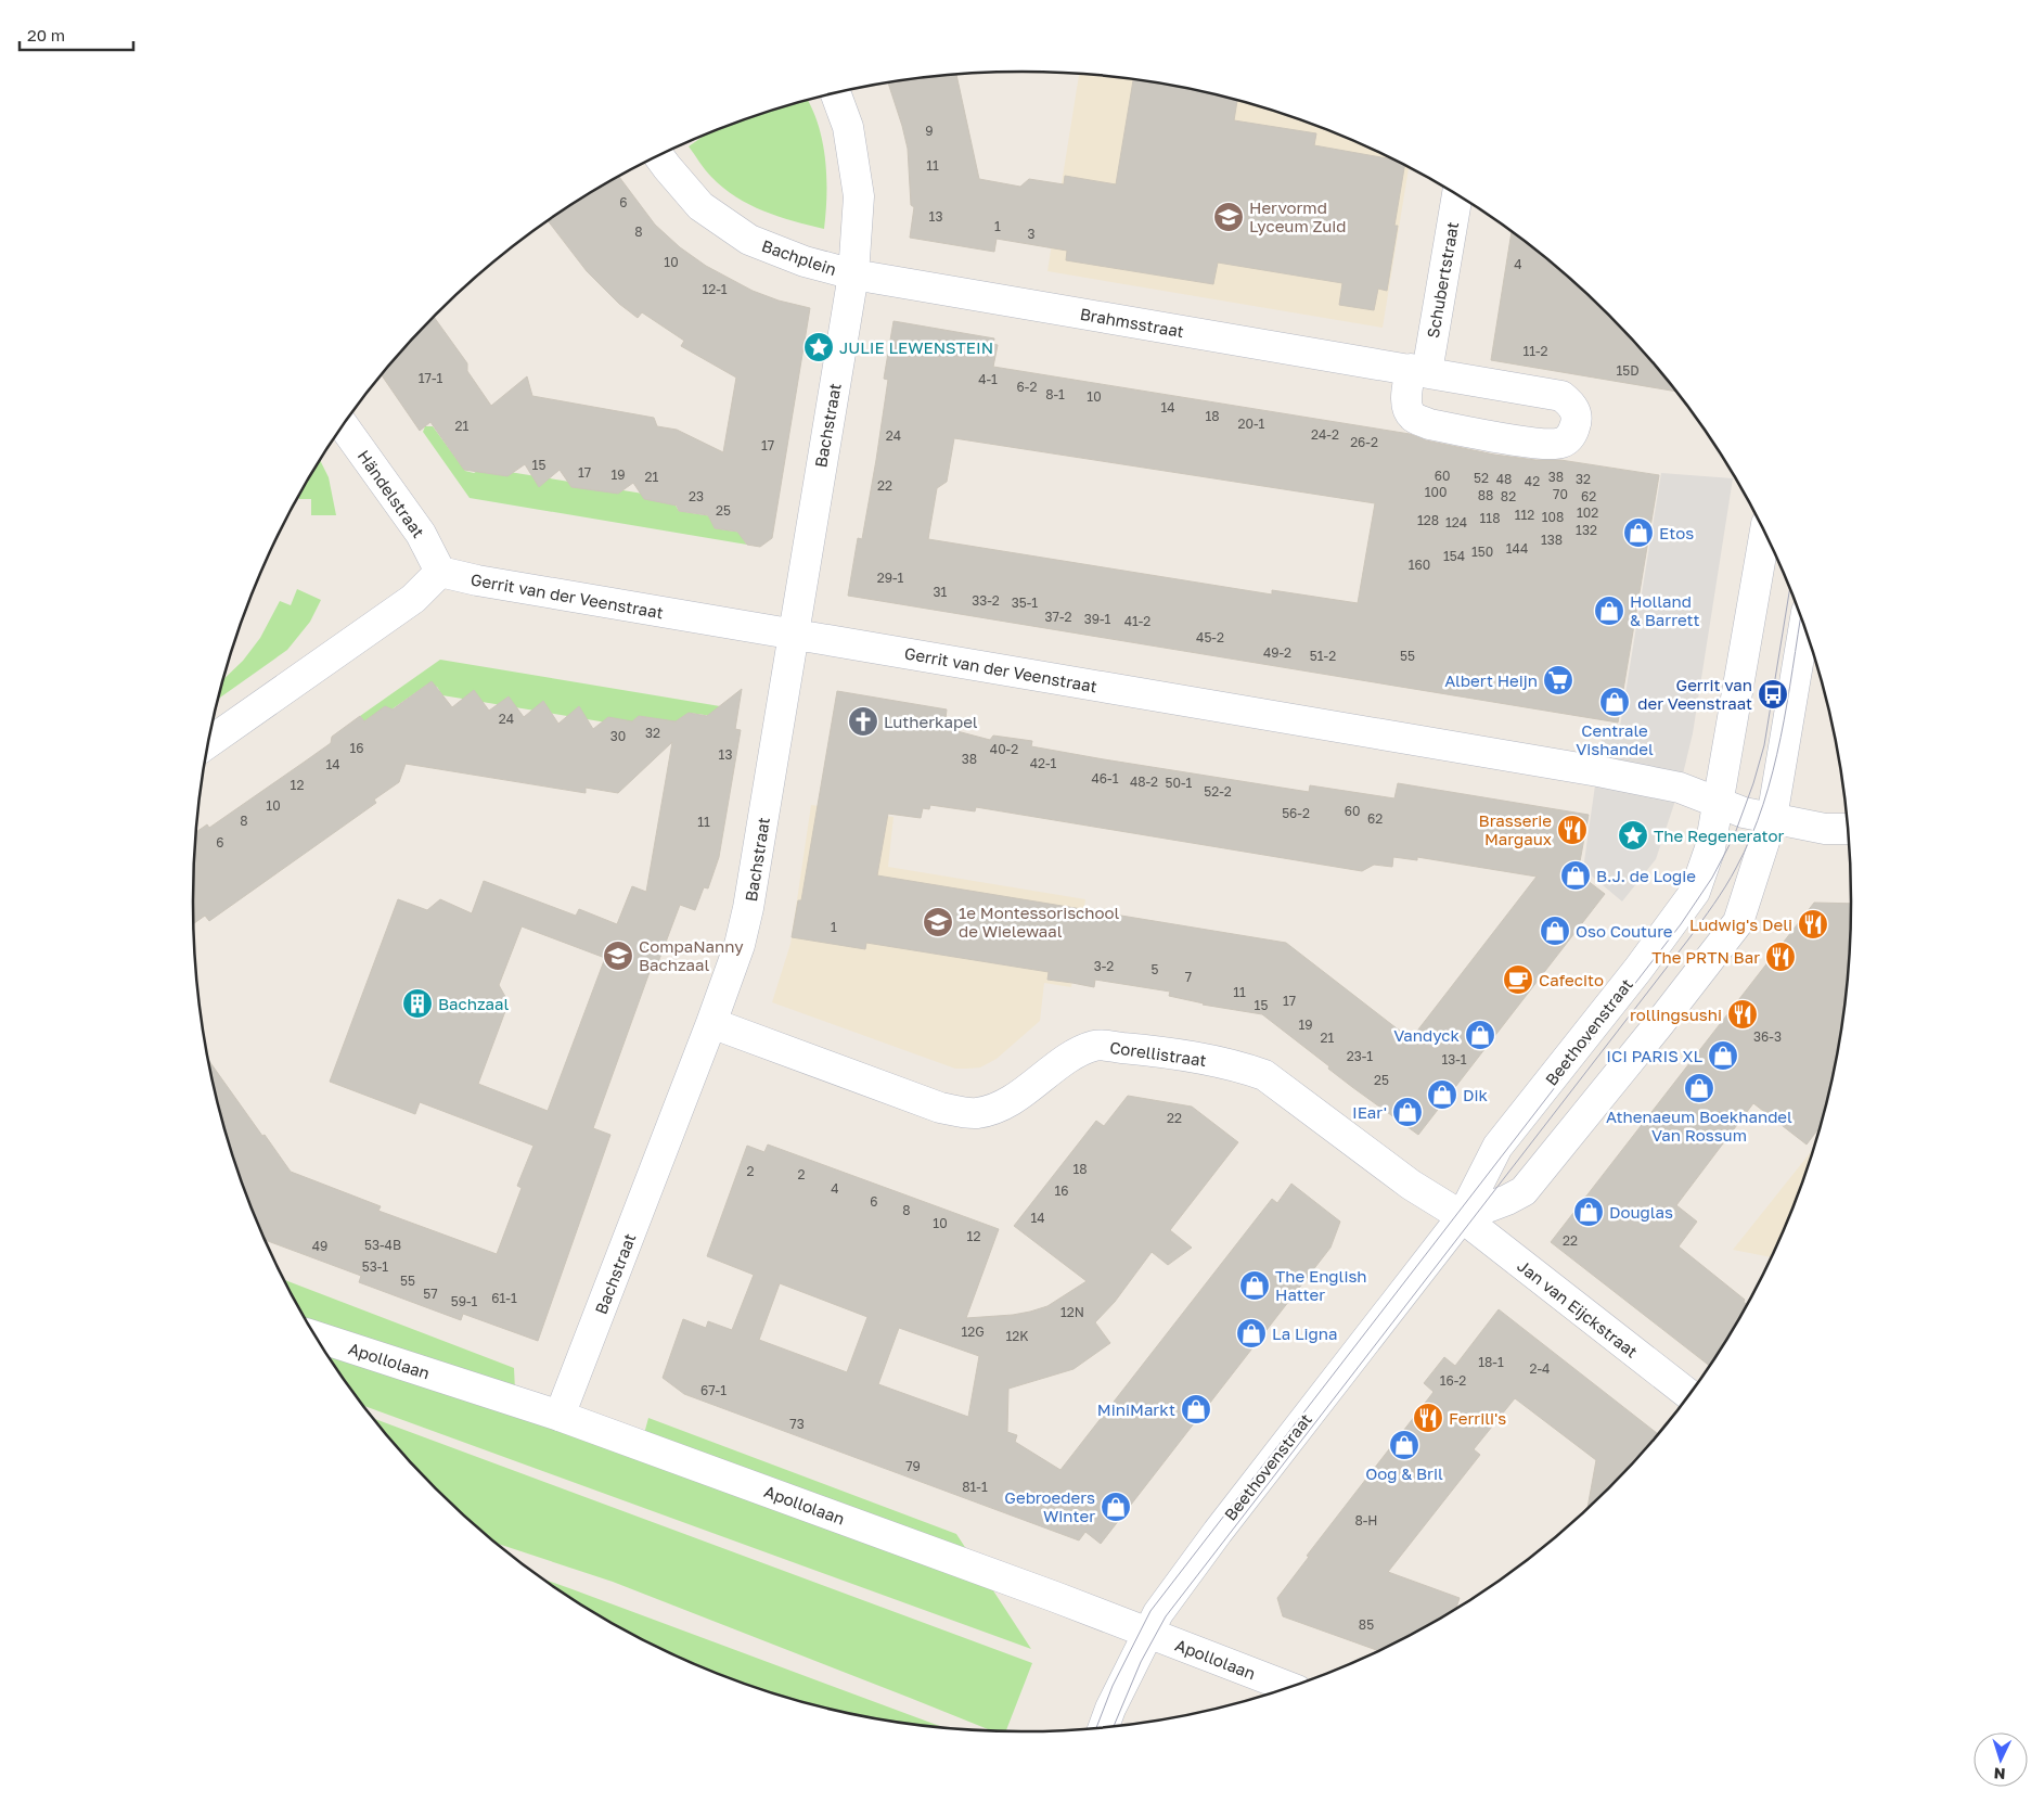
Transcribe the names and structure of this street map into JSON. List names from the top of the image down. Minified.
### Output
{"streets":{"street":["Bachplein","Schubertstraat","Brahmsstraat","Bachstraat","Händelstraat","Gerrit van der Veenstraat","Beethovenstraat","Corellistraat","Jan van Eijckstraat","Apollolaan"]},"crossings":[["Bachplein","Brahmsstraat"],["Bachplein","Bachstraat"],["Schubertstraat","Brahmsstraat"],["Brahmsstraat","Bachstraat"],["Bachstraat","Gerrit van der Veenstraat"],["Bachstraat","Corellistraat"],["Bachstraat","Apollolaan"],["Händelstraat","Gerrit van der Veenstraat"],["Gerrit van der Veenstraat","Beethovenstraat"],["Beethovenstraat","Corellistraat"],["Beethovenstraat","Jan van Eijckstraat"],["Beethovenstraat","Apollolaan"],["Corellistraat","Jan van Eijckstraat"]],"places":{"school or university":["Hervormd Lyceum Zuid","1e Montessorischool de Wielewaal","CompaNanny Bachzaal"],"place":["JULIE LEWENSTEIN","The Regenerator"],"shop":["Etos","Holland & Barrett","Centrale Vishandel","B.J. de Logie","Oso Couture","Vandyck","ICI PARIS XL","Athenaeum Boekhandel Van Rossum","Dik","IEar'","Douglas","The English Hatter","La Ligna","MiniMarkt","Oog & Bril","Gebroeders Winter"],"supermarket":["Albert Heijn"],"bus stop":["Gerrit van der Veenstraat"],"church":["Lutherkapel"],"restaurant":["Brasserie Margaux","Ludwig's Deli","The PRTN Bar","rollingsushi","Ferrili's"],"cafe":["Cafecito"],"building":["Bachzaal"]},"house_numbers":["9","11","6","13","1","8","3","10","4","12-1","11-2","15D","17-1","4-1","6-2","8-1","10","14","18","20-1","21","24-2","24","26-2","17","15","17","19","60","21","38","52","48","32","42","22","100","70","88","23","82","62","25","102","112","108","118","128","124","132","138","144","150","154","160","29-1","31","33-2","35-1","37-2","39-1","41-2","45-2","49-2","51-2","55","24","32","30","16","40-2","13","38","42-1","14","46-1","48-2","50-1","12","52-2","10","60","56-2","62","8","11","6","1","3-2","5","7","11","17","15","19","36-3","21","23-1","13-1","25","22","18","2","2","4","16","6","8","14","10","12","22","53-4B","49","53-1","55","57","61-1","59-1","12N","12G","12K","18-1","2-4","16-2","67-1","73","79","81-1","8-H","85"],"scale_bar":"20 m","north":"bottom"}
